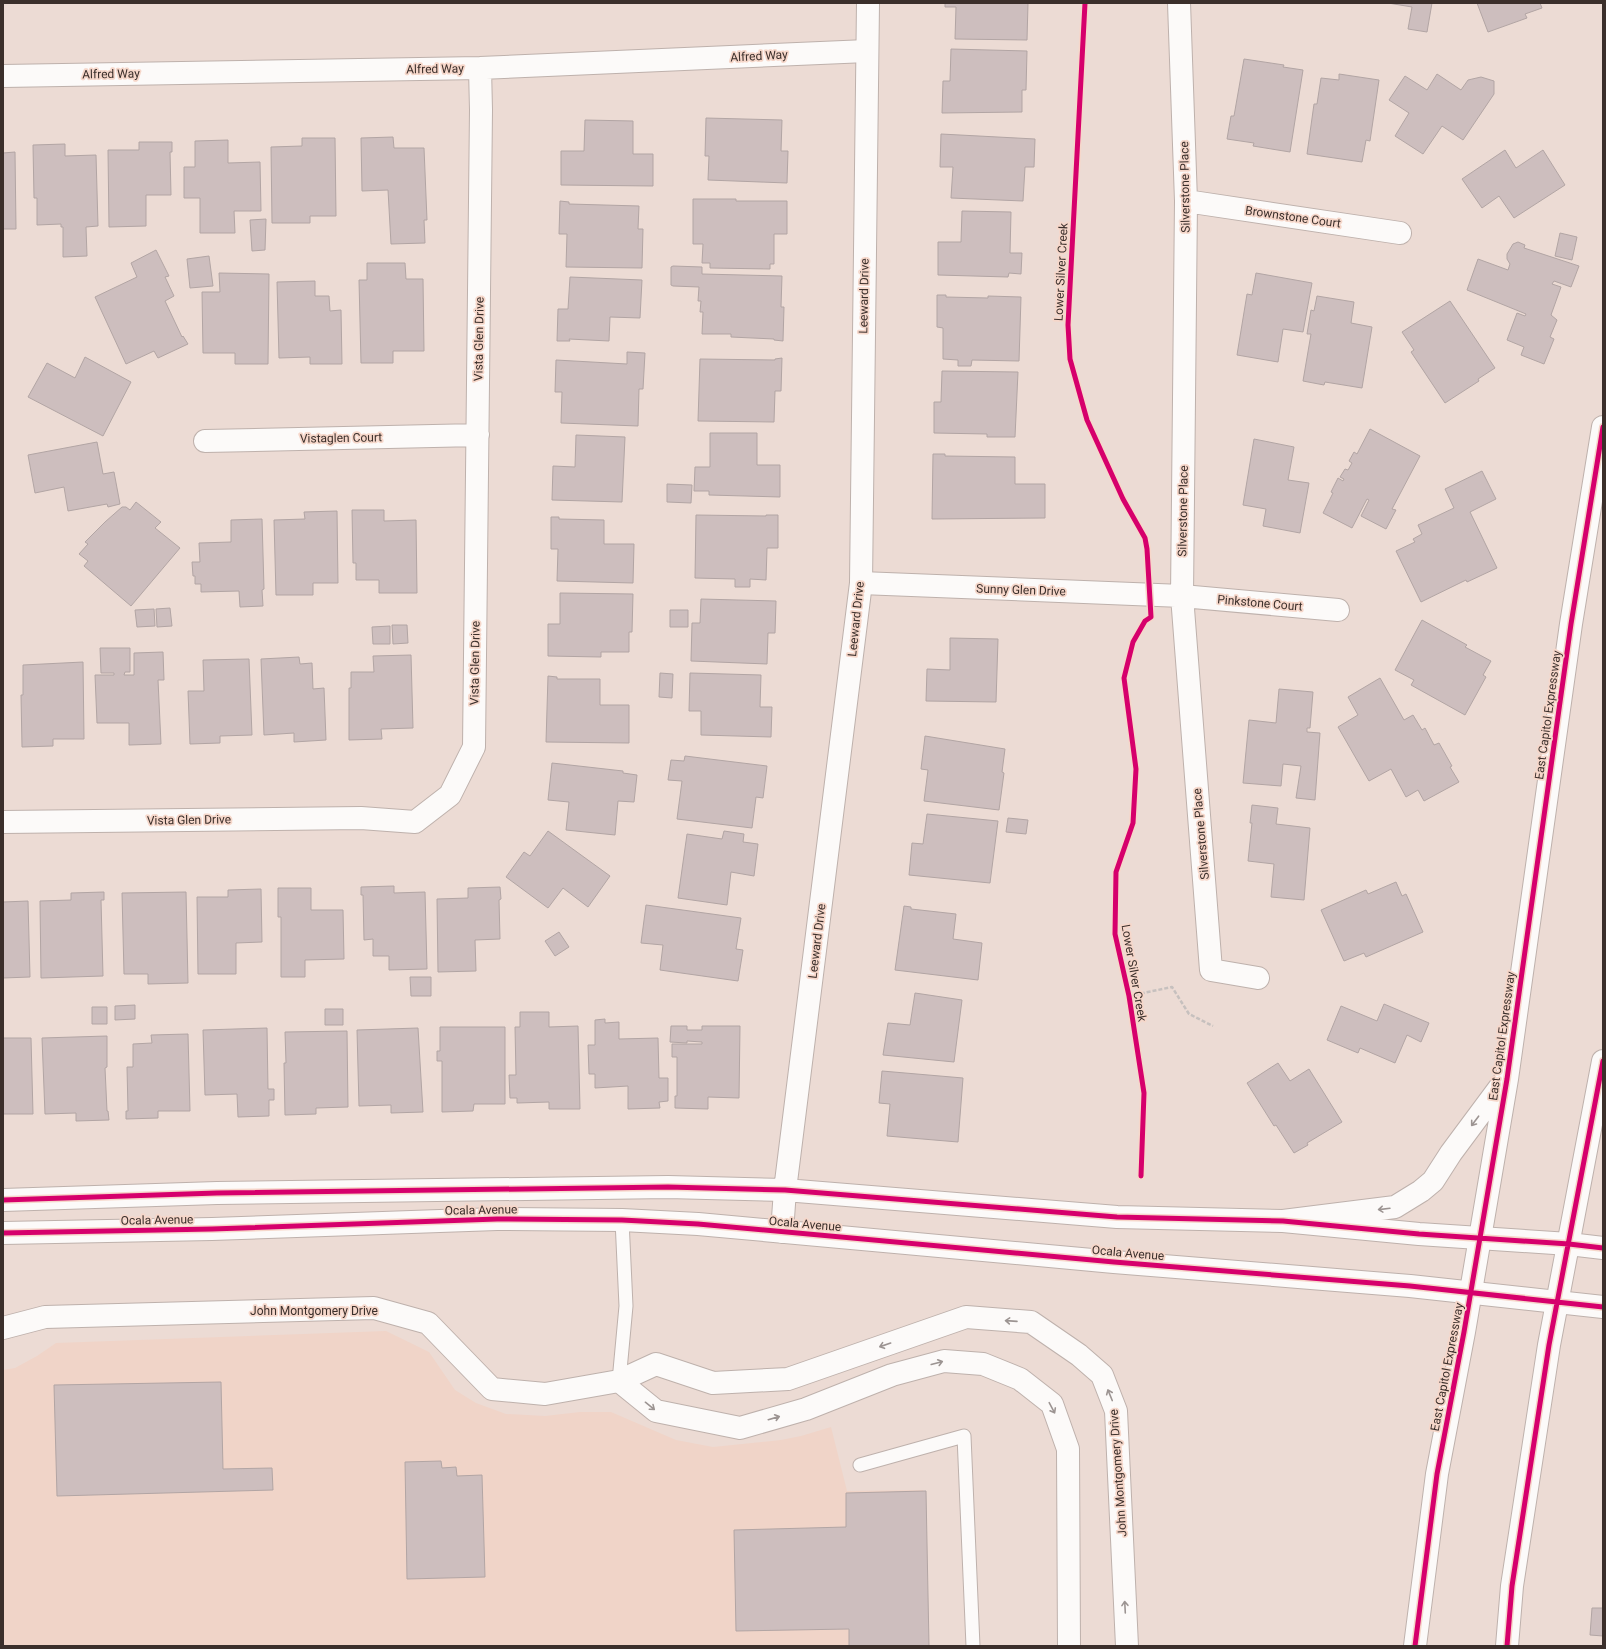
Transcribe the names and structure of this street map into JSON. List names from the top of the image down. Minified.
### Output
{"streets":{"main road":["Alfred Way","Silverstone Place","Brownstone Court","Leeward Drive","Vista Glen Drive","Vistaglen Court","Sunny Glen Drive","Pinkstone Court","East Capitol Expressway","Ocala Avenue","John Montgomery Drive"],"cycle path":["Lower Silver Creek"]},"crossings":[["Alfred Way","Leeward Drive"],["Alfred Way","Vista Glen Drive"],["Silverstone Place","Brownstone Court"],["Silverstone Place","Sunny Glen Drive"],["Silverstone Place","Pinkstone Court"],["Leeward Drive","Sunny Glen Drive"],["Leeward Drive","Ocala Avenue"],["Vista Glen Drive","Vistaglen Court"],["Sunny Glen Drive","Pinkstone Court"],["East Capitol Expressway","Ocala Avenue"]]}
